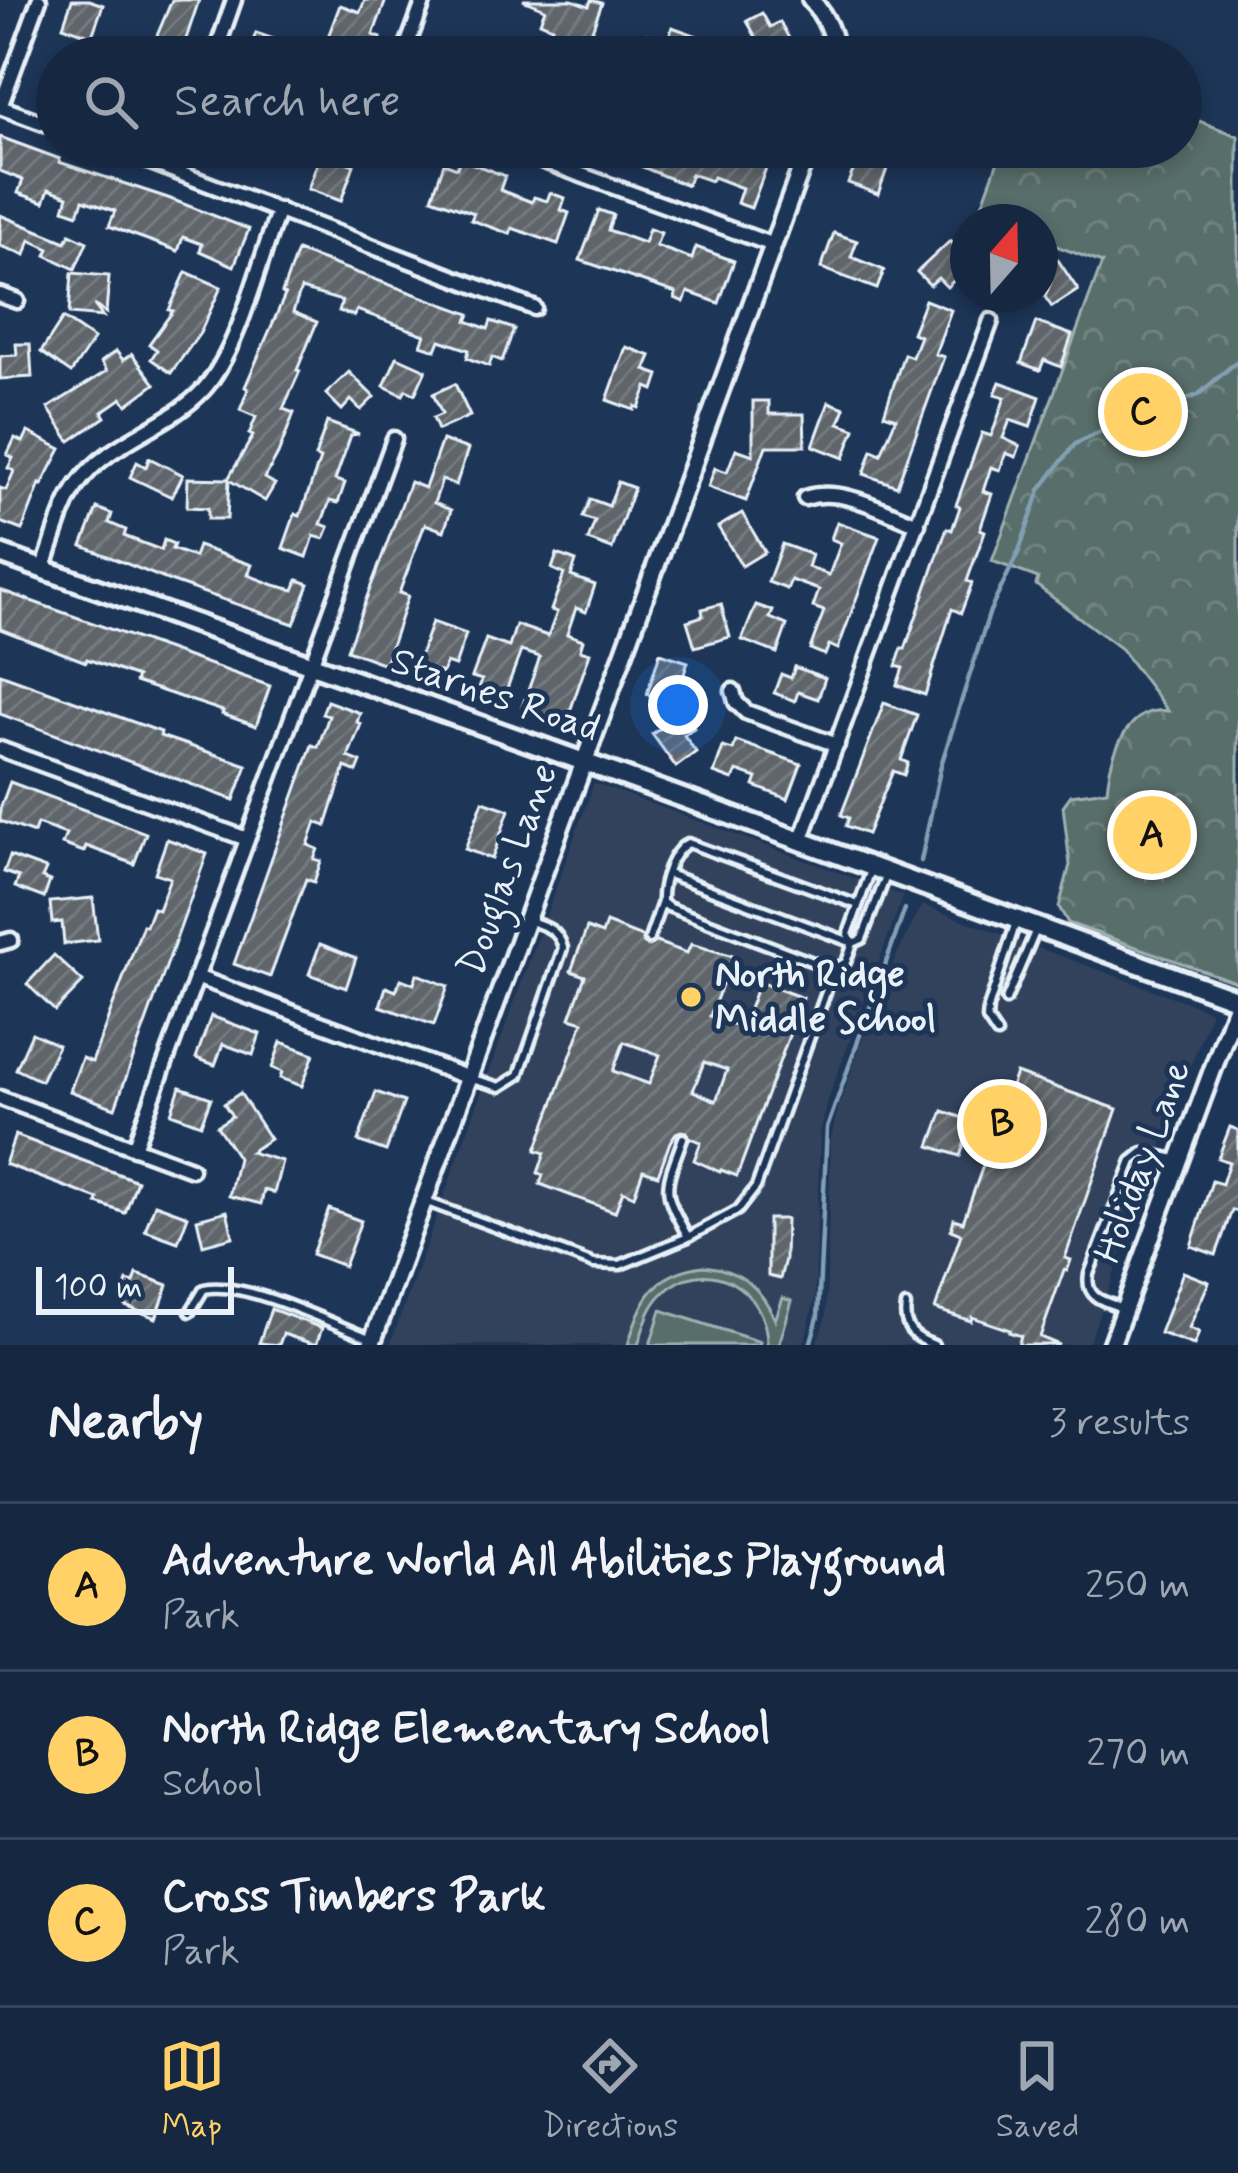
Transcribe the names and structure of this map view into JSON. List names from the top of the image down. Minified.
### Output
{"streets":{"main road":["Starnes Road"],"street":["Douglas Lane","Holiday Lane"]},"crossings":[["Starnes Road","Douglas Lane"],["Starnes Road","Holiday Lane"]],"places":["North Ridge Middle School"],"scale_bar":"100 m","north":"top","page":{"search":"Search here","pins":["C","A","B"],"scale":"100 m","heading":["Nearby","3 results"],"list":[{"mark":"A","name":"Adventure World All Abilities Playground","note":"Park","value":"250 m"},{"mark":"B","name":"North Ridge Elementary School","note":"School","value":"270 m"},{"mark":"C","name":"Cross Timbers Park","note":"Park","value":"280 m"}],"nav":["Map","Directions","Saved"]}}
